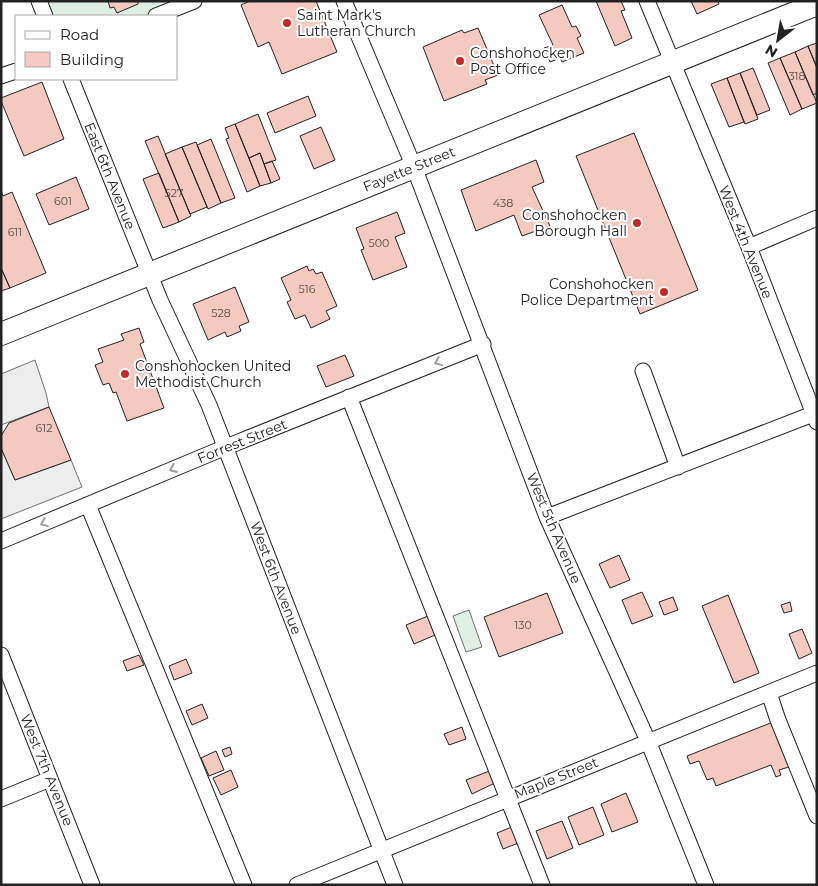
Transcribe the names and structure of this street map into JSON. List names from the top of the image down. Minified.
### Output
{"streets":{"main road":["Fayette Street"],"street":["East 6th Avenue","West 4th Avenue","Forrest Street","West 5th Avenue","West 6th Avenue","West 7th Avenue","Maple Street"]},"crossings":[["Fayette Street","East 6th Avenue"],["Fayette Street","West 4th Avenue"],["Fayette Street","West 5th Avenue"],["Fayette Street","West 6th Avenue"],["East 6th Avenue","West 6th Avenue"],["Forrest Street","West 5th Avenue"],["Forrest Street","West 6th Avenue"],["West 5th Avenue","Maple Street"],["West 6th Avenue","Maple Street"]],"one_way":["Forrest Street"],"places":["Saint Mark's Lutheran Church","Conshohocken Post Office","Conshohocken Borough Hall","Conshohocken Police Department","Conshohocken United Methodist Church"],"house_numbers":["318","527","601","438","611","500","516","528","612","130"],"legend":["Road","Building"],"north":"bottom left"}
